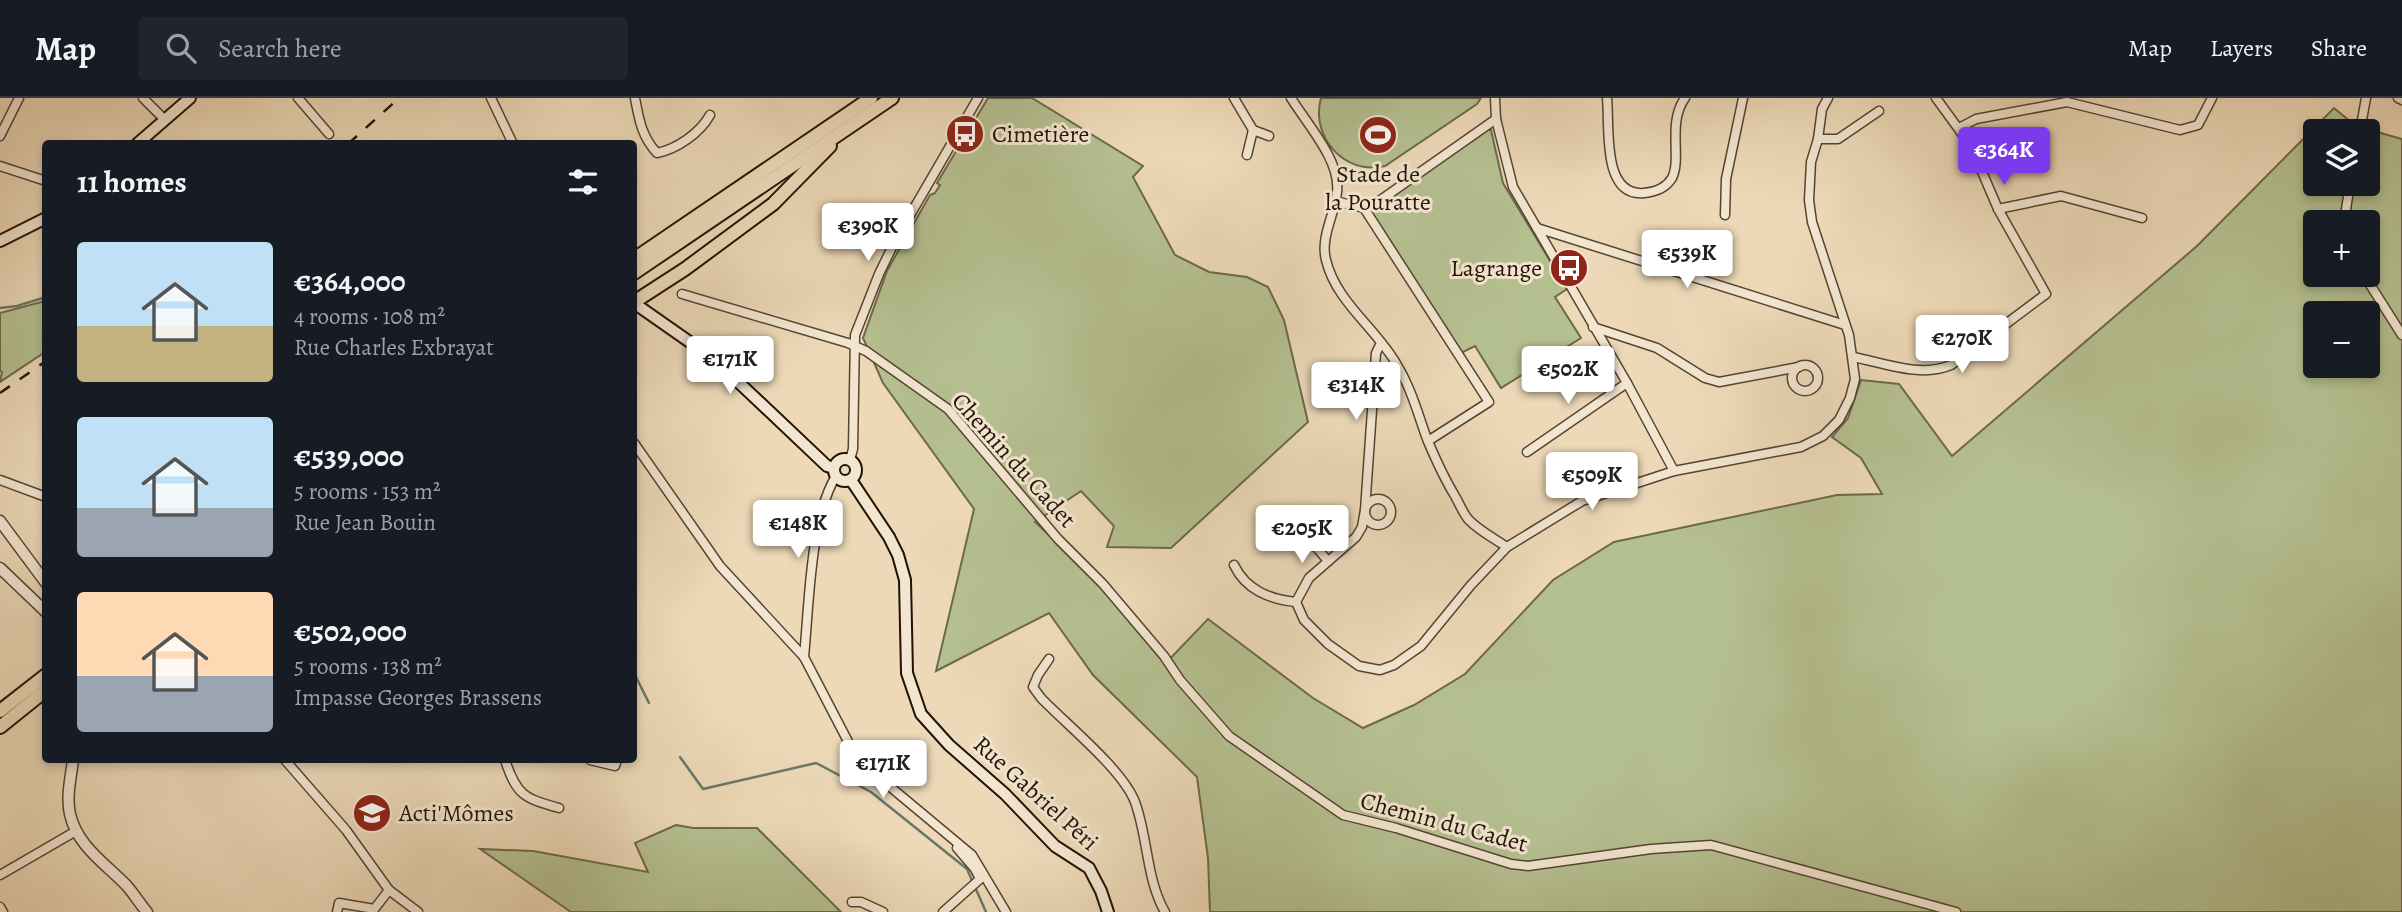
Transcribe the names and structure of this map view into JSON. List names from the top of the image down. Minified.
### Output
{"streets":{"main road":["Rue Gabriel Péri"],"street":["Chemin du Cadet"]},"places":{"bus stop":["Cimetière","Lagrange"],"sports":["Stade de la Pouratte"],"school or university":["Acti'Mômes"]},"page":{"header":"Map","search":"Search here","nav":["Map","Layers","Share"],"map_buttons":["+","−"],"price":["€364K","€390K","€539K","€270K","€171K","€502K","€314K","€509K","€148K","€205K","€171K"],"heading":"11 homes","list":[{"name":"€364,000","note":"4 rooms · 108 m² · Rue Charles Exbrayat"},{"name":"€539,000","note":"5 rooms · 153 m² · Rue Jean Bouin"},{"name":"€502,000","note":"5 rooms · 138 m² · Impasse Georges Brassens"}]}}
